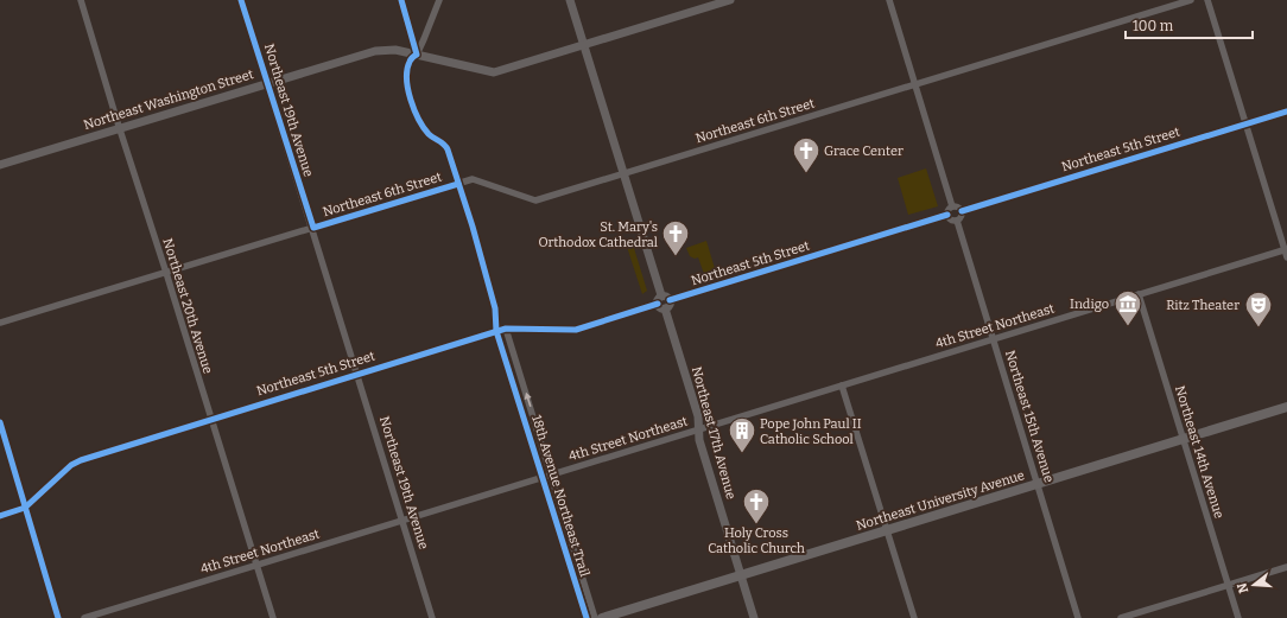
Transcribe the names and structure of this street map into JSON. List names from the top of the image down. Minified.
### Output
{"streets":{"main road":["Northeast University Avenue"],"street":["Northeast Washington Street","Northeast 19th Avenue","Northeast 6th Street","Northeast 5th Street","Northeast 20th Avenue","4th Street Northeast","Northeast 15th Avenue","Northeast 17th Avenue","Northeast 14th Avenue"],"cycle path":["18th Avenue Northeast Trail"]},"crossings":[["Northeast Washington Street","Northeast 19th Avenue"],["Northeast Washington Street","Northeast 20th Avenue"],["Northeast 19th Avenue","Northeast 6th Street"],["Northeast 19th Avenue","Northeast 5th Street"],["Northeast 19th Avenue","4th Street Northeast"],["Northeast 6th Street","Northeast 20th Avenue"],["Northeast 5th Street","Northeast 20th Avenue"],["Northeast 5th Street","Northeast 15th Avenue"],["Northeast 5th Street","Northeast 17th Avenue"],["Northeast 20th Avenue","4th Street Northeast"],["4th Street Northeast","Northeast 15th Avenue"],["4th Street Northeast","Northeast 17th Avenue"],["4th Street Northeast","Northeast 14th Avenue"],["Northeast 15th Avenue","Northeast University Avenue"],["Northeast 17th Avenue","Northeast University Avenue"],["Northeast 14th Avenue","Northeast University Avenue"]],"places":{"church":["Grace Center","St. Mary's Orthodox Cathedral","Holy Cross Catholic Church"],"museum":["Indigo"],"theatre":["Ritz Theater"],"building":["Pope John Paul II Catholic School"]},"scale_bar":"100 m","north":"left"}
